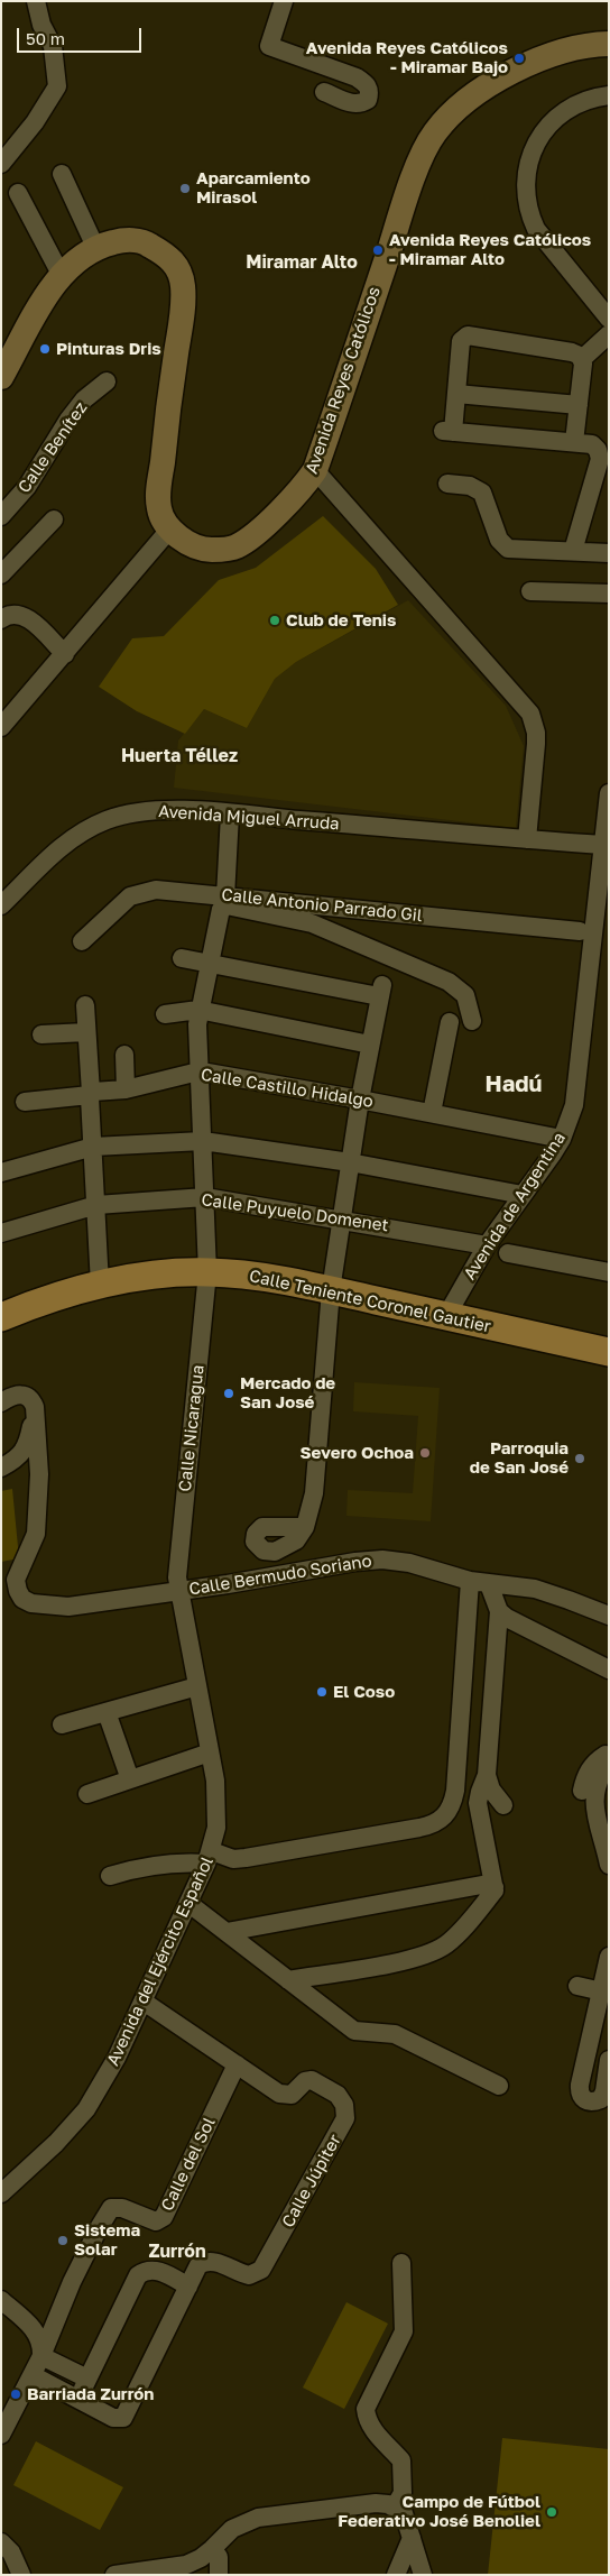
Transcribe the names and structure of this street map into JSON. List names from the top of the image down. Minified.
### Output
{"streets":{"main road":["Avenida Reyes Católicos","Calle Teniente Coronel Gautier"],"street":["Calle Benítez","Avenida Miguel Arruda","Calle Antonio Parrado Gil","Calle Castillo Hidalgo","Avenida de Argentina","Calle Puyuelo Domenet","Calle Nicaragua","Calle Bermudo Soriano","Avenida del Ejército Español","Calle del Sol","Calle Júpiter"]},"crossings":[["Avenida Miguel Arruda","Avenida de Argentina"],["Avenida Miguel Arruda","Calle Nicaragua"],["Calle Antonio Parrado Gil","Calle Nicaragua"],["Calle Castillo Hidalgo","Avenida de Argentina"],["Calle Castillo Hidalgo","Calle Nicaragua"],["Avenida de Argentina","Calle Puyuelo Domenet"],["Avenida de Argentina","Calle Teniente Coronel Gautier"],["Calle Puyuelo Domenet","Calle Nicaragua"],["Calle Teniente Coronel Gautier","Calle Nicaragua"],["Calle Nicaragua","Calle Bermudo Soriano"],["Calle Nicaragua","Avenida del Ejército Español"],["Calle Bermudo Soriano","Avenida del Ejército Español"],["Avenida del Ejército Español","Calle Júpiter"],["Calle del Sol","Calle Júpiter"]],"districts":["Miramar Alto","Huerta Téllez","Hadú","Zurrón"],"places":["Avenida Reyes Católicos - Miramar Bajo","Aparcamiento Mirasol","Avenida Reyes Católicos - Miramar Alto","Pinturas Dris","Club de Tenis","Mercado de San José","Severo Ochoa","Parroquia de San José","El Coso","Sistema Solar","Barriada Zurrón","Campo de Fútbol Federativo José Benoliel"],"scale_bar":"50 m"}
